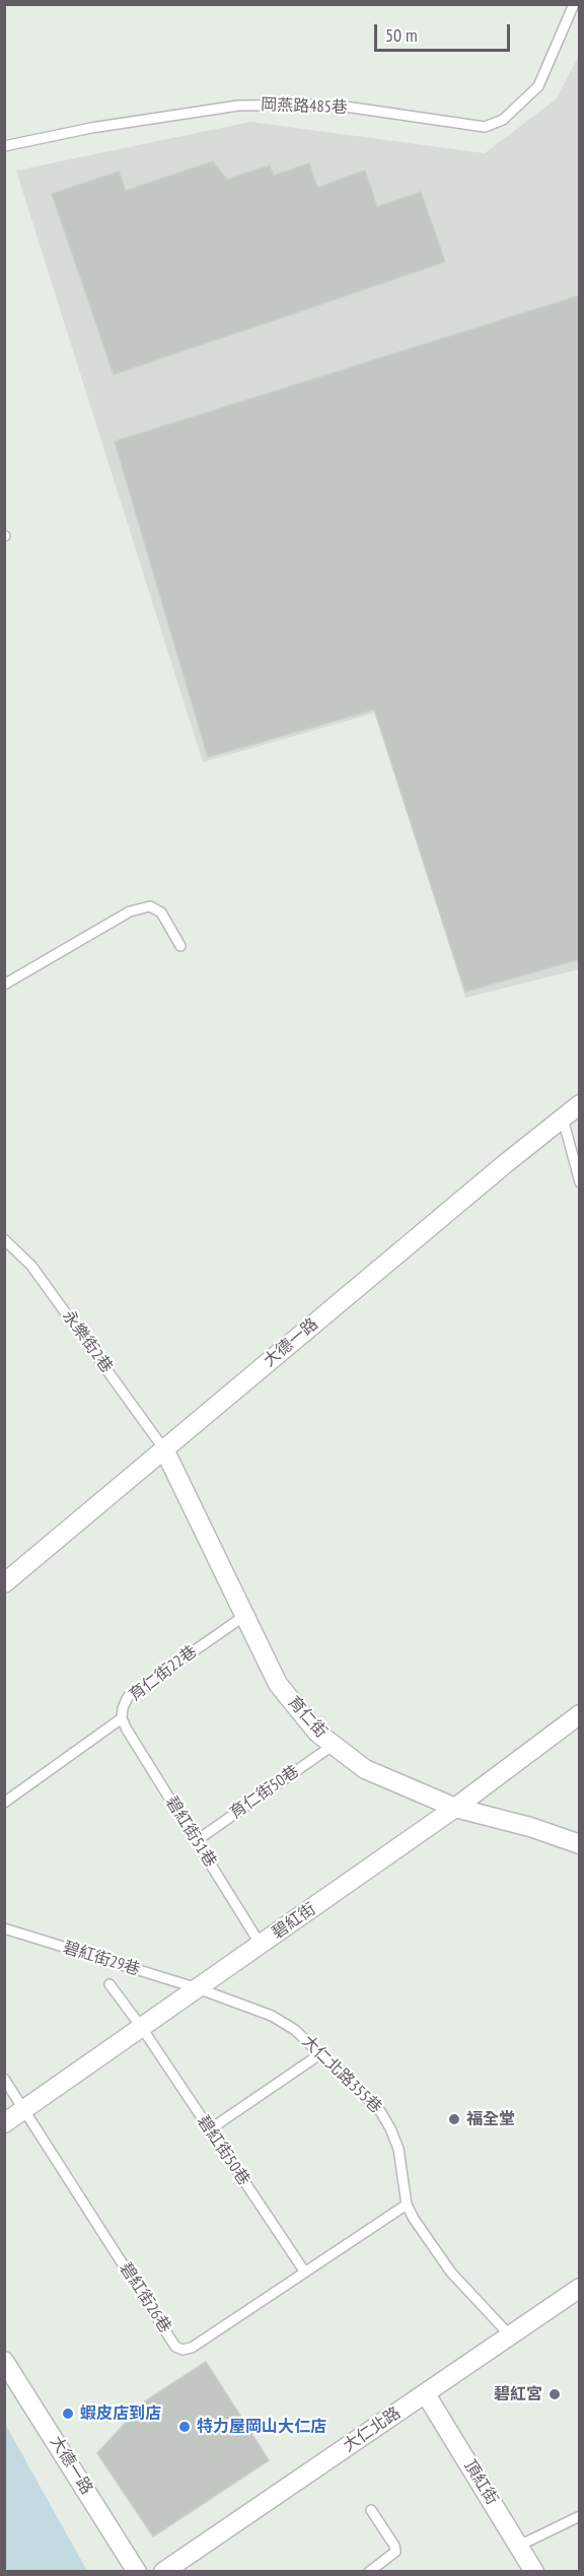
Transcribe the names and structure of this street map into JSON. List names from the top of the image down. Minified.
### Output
{"streets":{"street":["大德一路","育仁街","碧紅街","大仁北路","頂紅街"],"lane":["岡燕路485巷","永樂街2巷","育仁街22巷","育仁街50巷","碧紅街51巷","碧紅街29巷","大仁北路355巷","碧紅街50巷","碧紅街26巷"]},"crossings":[["永樂街2巷","大德一路"],["永樂街2巷","育仁街"],["大德一路","育仁街"],["育仁街22巷","育仁街"],["育仁街22巷","碧紅街51巷"],["育仁街","育仁街50巷"],["育仁街","碧紅街"],["育仁街50巷","碧紅街51巷"],["碧紅街51巷","碧紅街"],["碧紅街","碧紅街29巷"],["碧紅街","大仁北路355巷"],["碧紅街","碧紅街50巷"],["碧紅街","碧紅街26巷"],["碧紅街29巷","大仁北路355巷"],["大仁北路355巷","碧紅街26巷"],["大仁北路355巷","大仁北路"],["碧紅街50巷","碧紅街26巷"],["大仁北路","頂紅街"]],"places":["福全堂","碧紅宮","蝦皮店到店","特力屋岡山大仁店"],"scale_bar":"50 m"}
